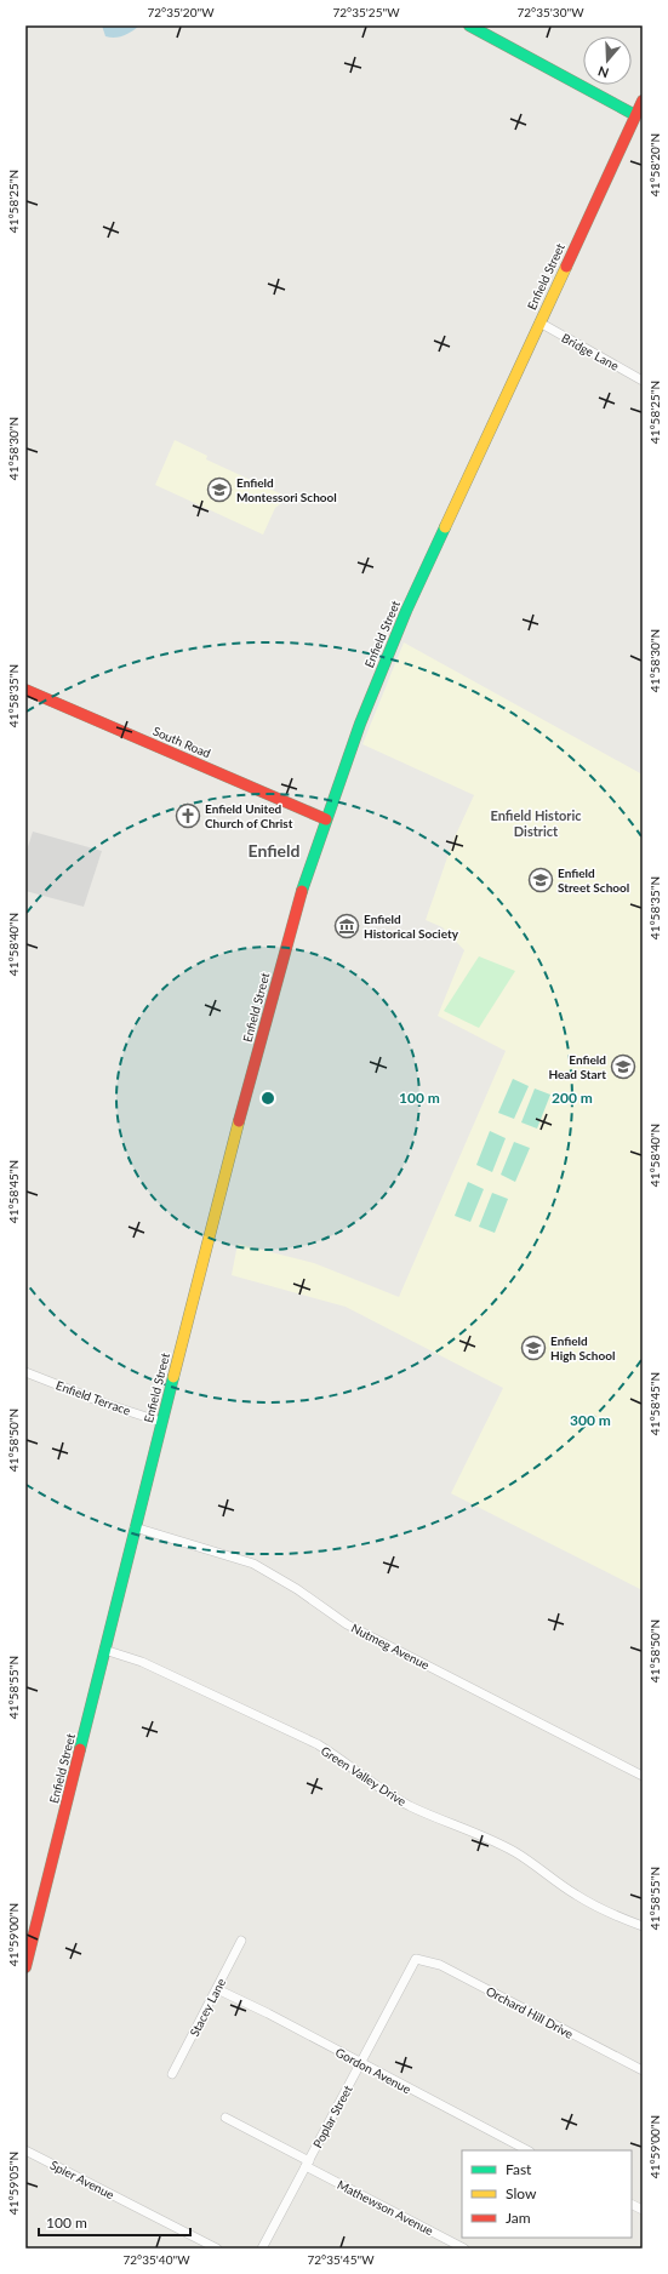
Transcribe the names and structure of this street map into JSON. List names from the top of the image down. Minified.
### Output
{"streets":{"main road":["Enfield Street","South Road"],"street":["Bridge Lane","Enfield Terrace","Nutmeg Avenue","Green Valley Drive","Stacey Lane","Orchard Hill Drive","Gordon Avenue","Poplar Street","Spier Avenue","Mathewson Avenue"]},"crossings":[["Enfield Street","Bridge Lane"],["Enfield Street","South Road"],["Enfield Street","Enfield Terrace"],["Enfield Street","Nutmeg Avenue"],["Enfield Street","Green Valley Drive"],["Stacey Lane","Gordon Avenue"],["Orchard Hill Drive","Poplar Street"],["Gordon Avenue","Poplar Street"],["Poplar Street","Mathewson Avenue"]],"districts":["Enfield Historic District","Enfield"],"places":{"school or university":["Enfield Montessori School","Enfield Street School","Enfield Head Start","Enfield High School"],"church":["Enfield United Church of Christ"],"museum":["Enfield Historical Society"]},"legend":["Fast","Slow","Jam"],"scale_bar":"100 m","north":"bottom","coordinates":["72°35'20\"W","72°35'25\"W","72°35'30\"W","41°58'20\"N","41°58'25\"N","41°58'30\"N","41°58'35\"N","41°58'40\"N","41°58'45\"N","41°58'50\"N","41°58'55\"N","41°59'00\"N","41°59'05\"N","72°35'40\"W","72°35'45\"W"],"rings":["100 m","200 m","300 m"]}
